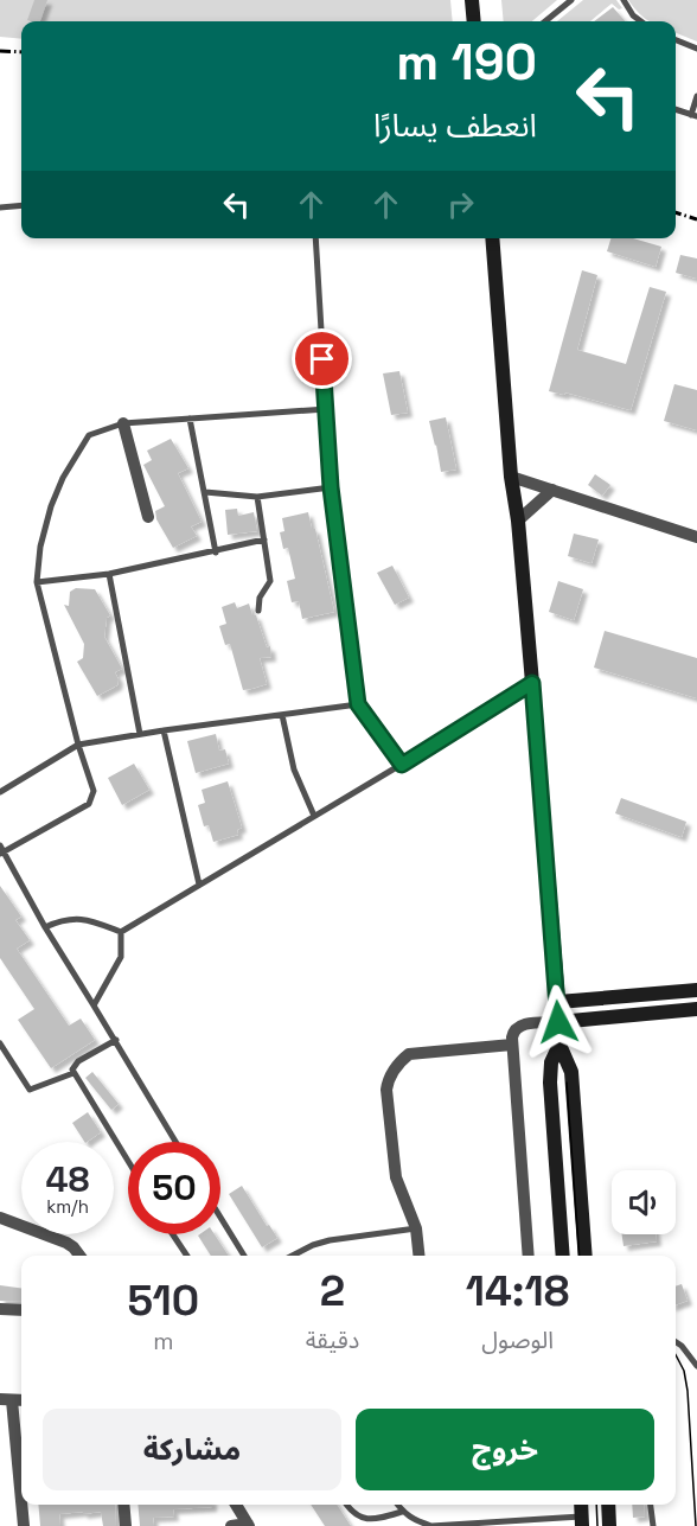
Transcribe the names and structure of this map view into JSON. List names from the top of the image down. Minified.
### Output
{"page":{"turn":["190 m","انعطف يسارًا"],"speed":"48 km/h","limit":"50","eta":["14:18","الوصول","2","دقيقة","510","m"],"buttons":["خروج","مشاركة"]}}
